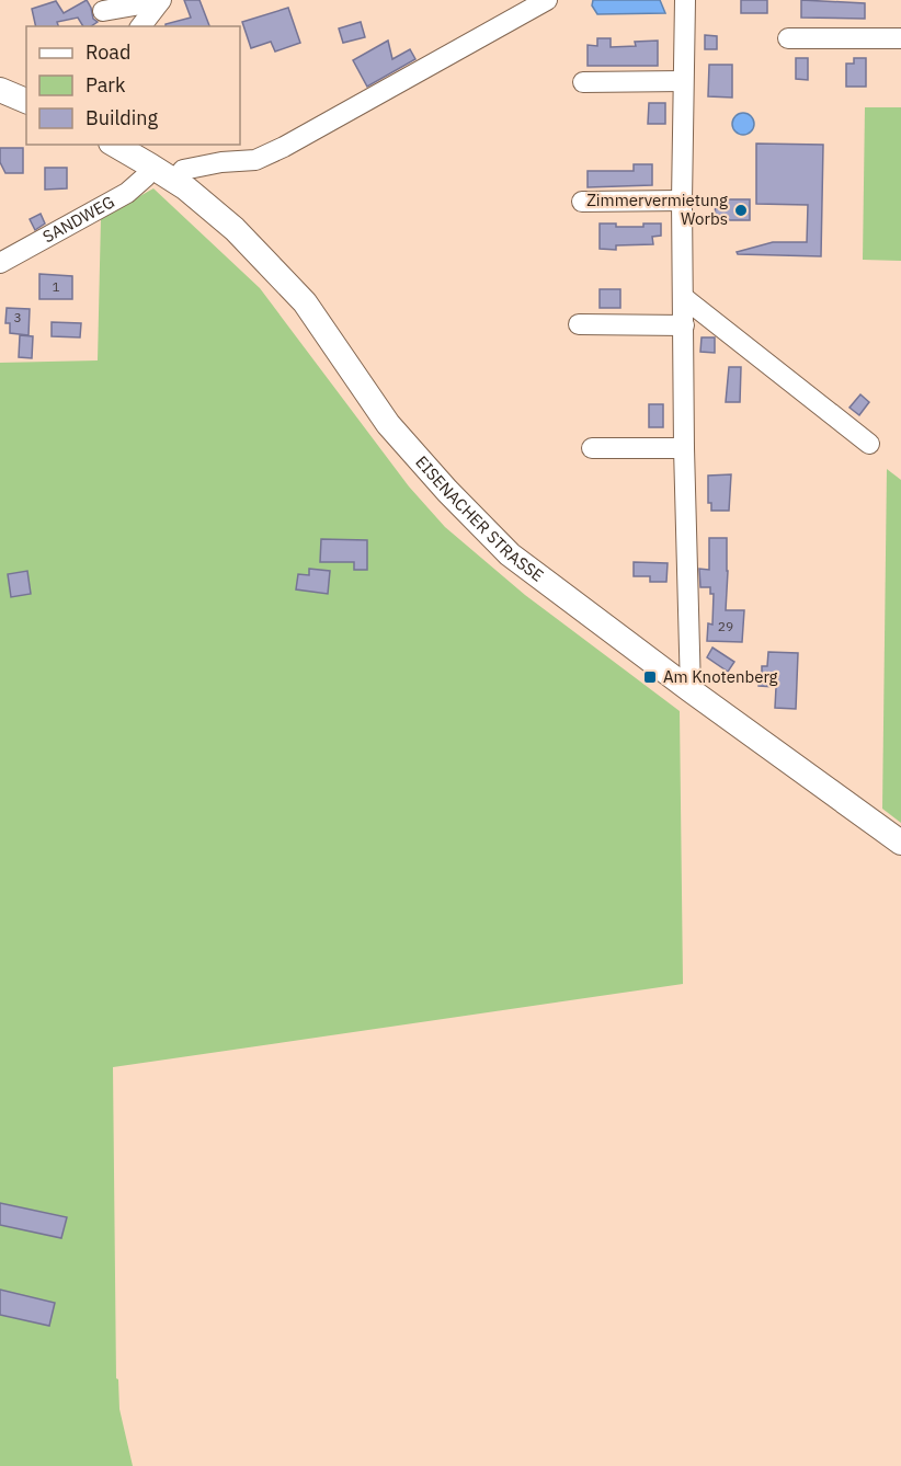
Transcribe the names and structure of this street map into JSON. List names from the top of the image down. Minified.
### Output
{"streets":{"main road":["EISENACHER STRASSE"],"street":["SANDWEG"]},"crossings":[["SANDWEG","EISENACHER STRASSE"]],"places":{"other":["Zimmervermietung Worbs"],"transit":["Am Knotenberg"]},"house_numbers":["1","3","29"],"legend":["Road","Park","Building"]}
